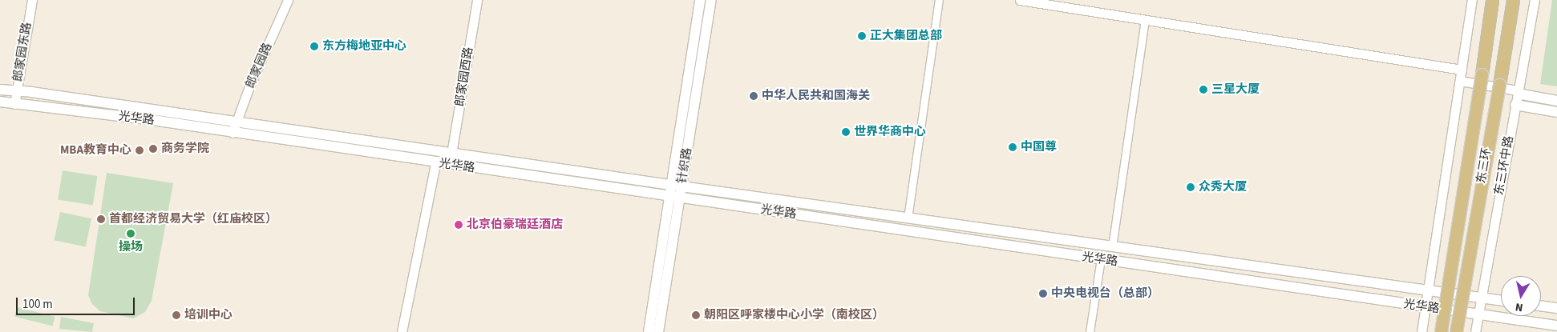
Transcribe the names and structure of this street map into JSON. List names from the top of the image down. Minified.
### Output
{"streets":{"highway":["东三环"],"main road":["光华路","针织路"],"street":["郎家园东路","郎家园路","郎家园西路","东三环中路"]},"crossings":[["郎家园东路","光华路"],["郎家园路","光华路"],["郎家园西路","光华路"],["光华路","针织路"],["光华路","东三环中路"]],"places":["正大集团总部","东方梅地亚中心","三星大厦","中华人民共和国海关","世界华商中心","中国尊","商务学院","MBA教育中心","众秀大厦","首都经济贸易大学（红庙校区）","北京伯豪瑞廷酒店","操场","中央电视台（总部）","培训中心","朝阳区呼家楼中心小学（南校区）"],"scale_bar":"100 m","north":"bottom"}
